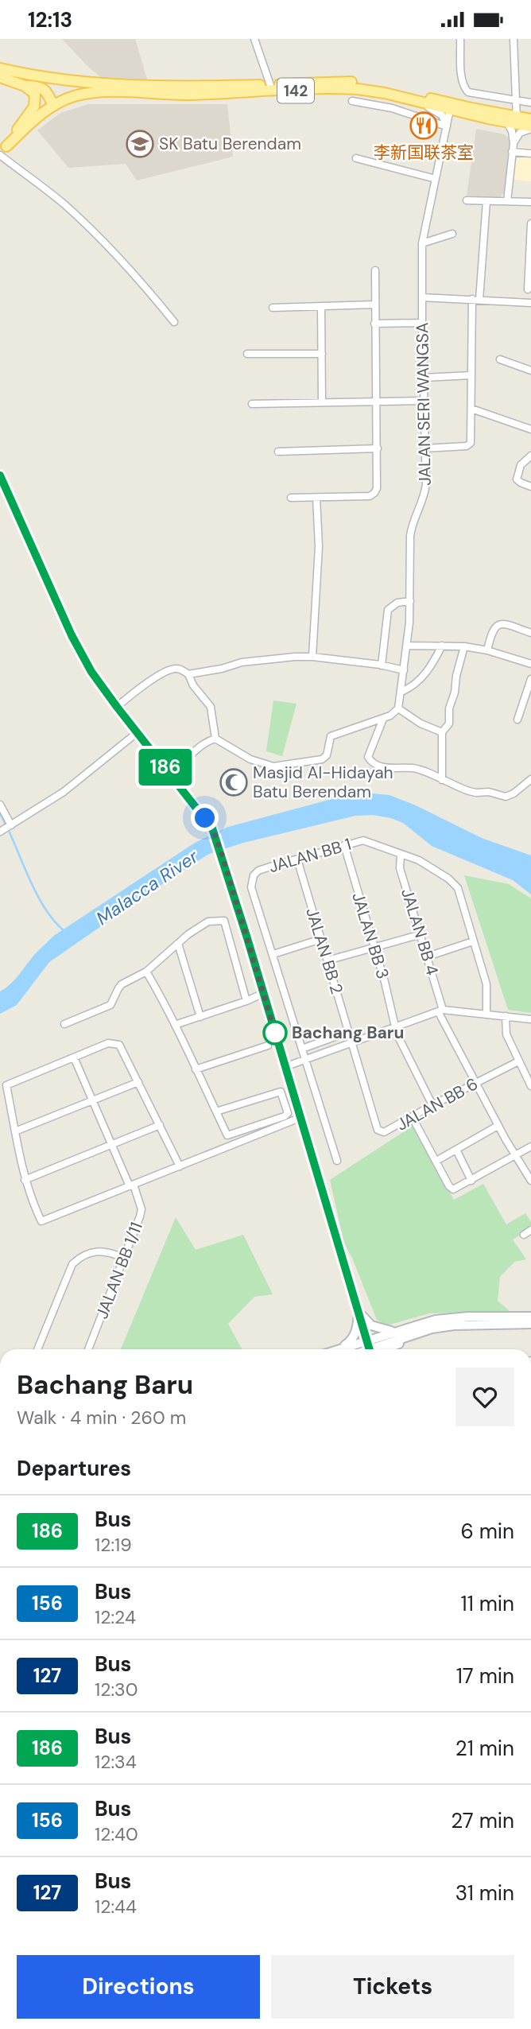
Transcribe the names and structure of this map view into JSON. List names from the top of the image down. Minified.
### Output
{"streets":{"main road":["142"],"street":["JALAN SERI WANGSA","JALAN BB 1","JALAN BB 4","JALAN BB 3","JALAN BB 2","JALAN BB 6","JALAN BB 1/11"]},"crossings":[["142","JALAN SERI WANGSA"],["JALAN BB 1","JALAN BB 4"],["JALAN BB 1","JALAN BB 3"],["JALAN BB 1","JALAN BB 2"],["JALAN BB 4","JALAN BB 6"],["JALAN BB 3","JALAN BB 6"],["JALAN BB 2","JALAN BB 6"]],"water":["Malacca River"],"places":{"restaurant":["李新国联茶室"],"school or university":["SK Batu Berendam"],"mosque":["Masjid Al-Hidayah Batu Berendam"],"other":["Bachang Baru"]},"lines":["bus line 186"],"page":{"status":"12:13","on_map":"186","heading":[["Bachang Baru","Walk · 4 min · 260 m"],"Departures"],"list":[{"mark":"186","name":"Bus","note":"12:19","value":"6 min"},{"mark":"156","name":"Bus","note":"12:24","value":"11 min"},{"mark":"127","name":"Bus","note":"12:30","value":"17 min"},{"mark":"186","name":"Bus","note":"12:34","value":"21 min"},{"mark":"156","name":"Bus","note":"12:40","value":"27 min"},{"mark":"127","name":"Bus","note":"12:44","value":"31 min"}],"buttons":["Directions","Tickets"]}}
